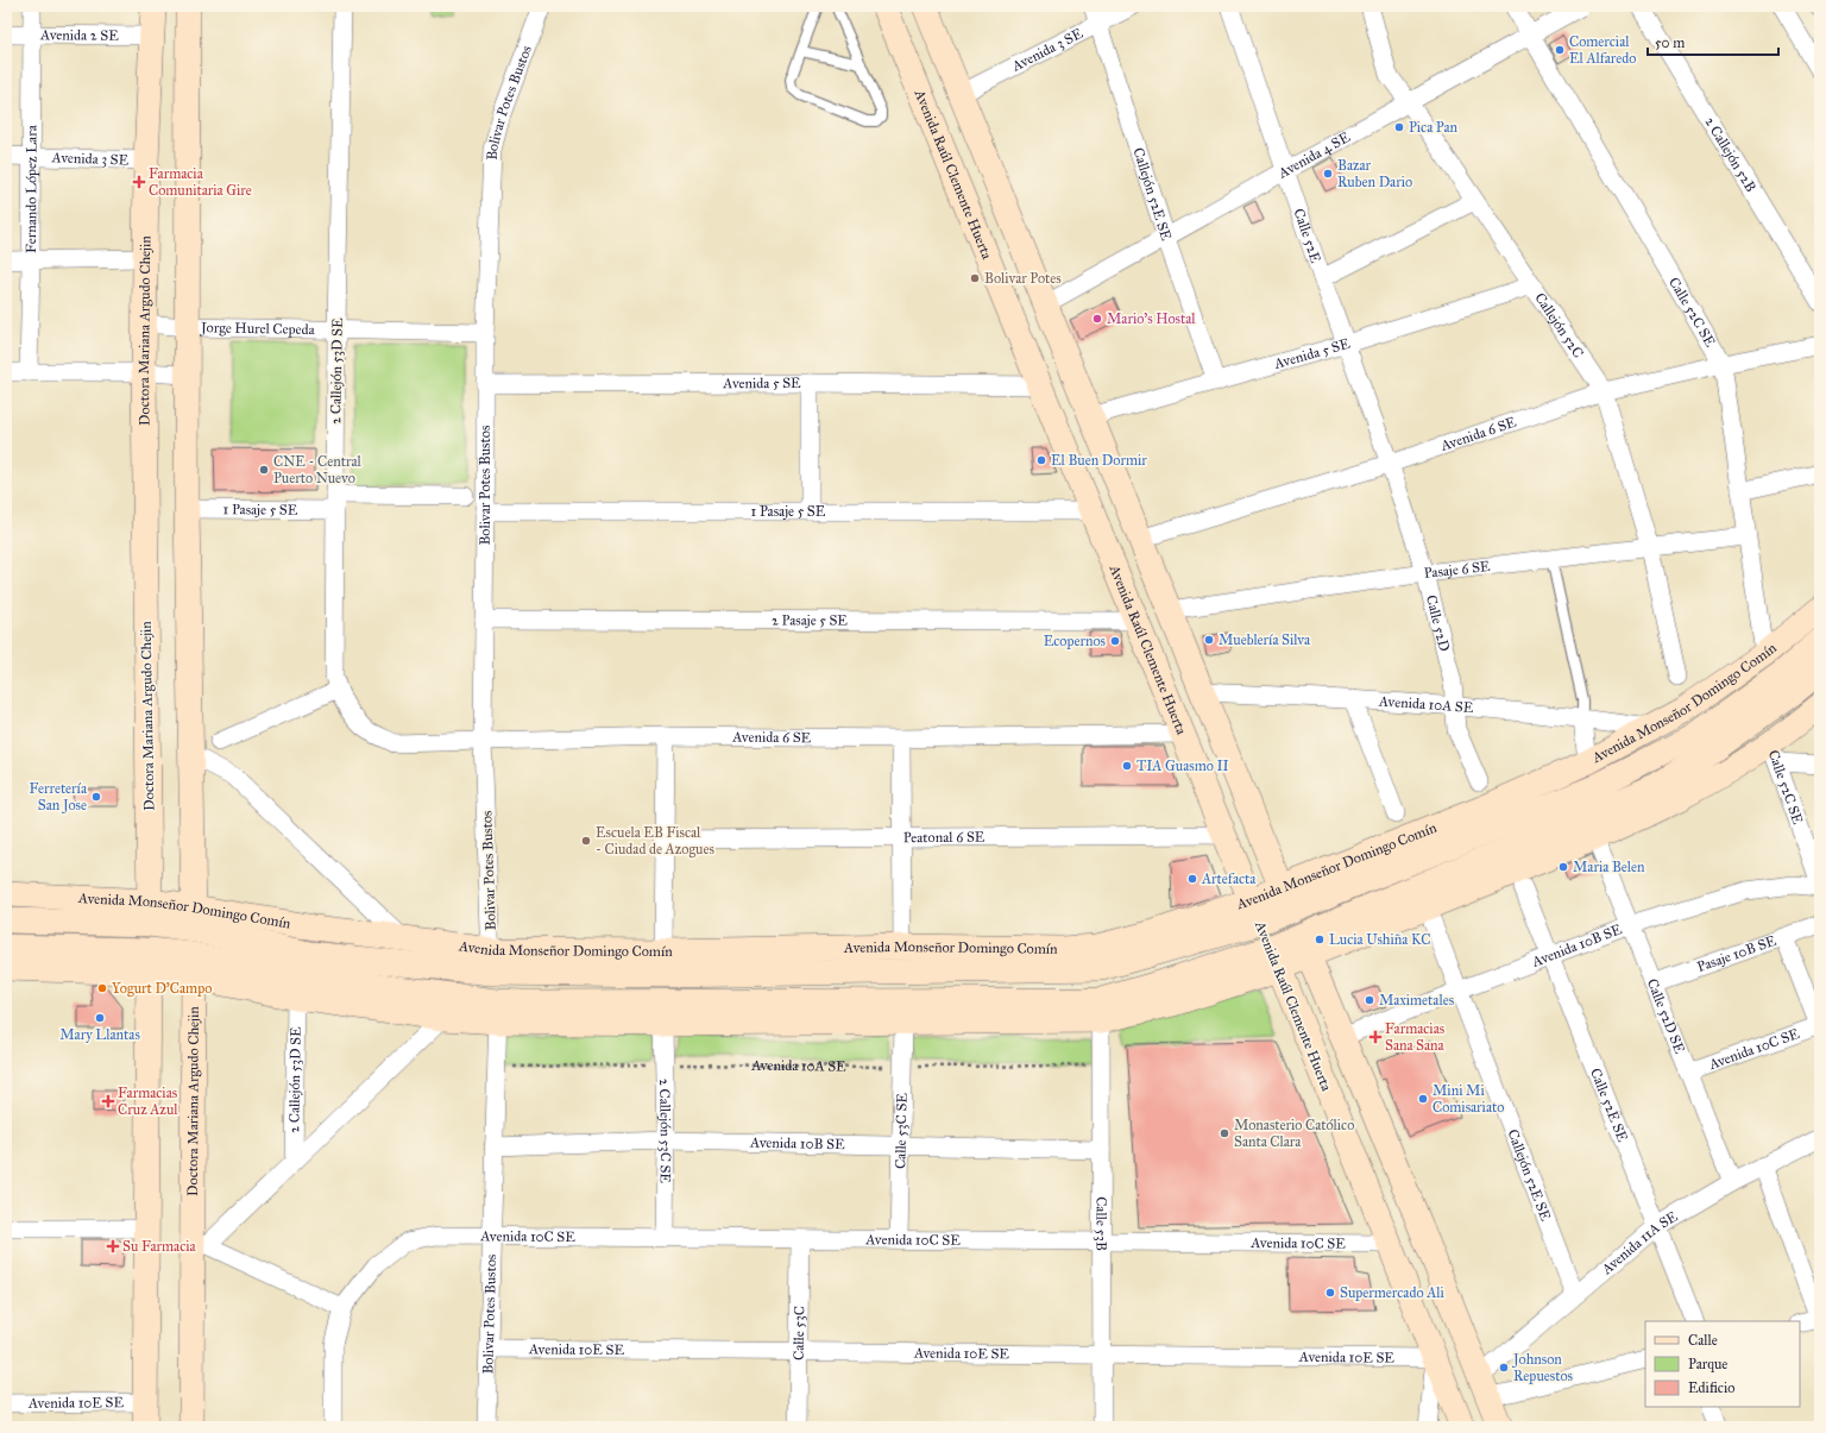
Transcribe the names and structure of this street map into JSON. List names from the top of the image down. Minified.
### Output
{"streets":{"main road":["Avenida Raúl Clemente Huerta","Doctora Mariana Argudo Chejin","Avenida Monseñor Domingo Comín"],"street":["Avenida 2 SE","Avenida 3 SE","Bolivar Potes Bustos","2 Callejón 52B","Avenida 4 SE","Fernando López Lara","Callejón 52E SE","Calle 52E","Calle 52C SE","Callejón 52C","Jorge Hurel Cepeda","Avenida 5 SE","2 Callejón 53D SE","Avenida 6 SE","1 Pasaje 5 SE","Pasaje 6 SE","2 Pasaje 5 SE","Calle 52D","Avenida 10A SE","Peatonal 6 SE","Avenida 10B SE","Pasaje 10B SE","Calle 52D SE","Avenida 10C SE","Calle 52E SE","2 Callejón 53C SE","Calle 53C SE","Calle 53B","Avenida 11A SE","Calle 53C","Avenida 10E SE"]},"crossings":[["Avenida 2 SE","Fernando López Lara"],["Avenida 2 SE","Doctora Mariana Argudo Chejin"],["Avenida 3 SE","Avenida Raúl Clemente Huerta"],["Avenida 3 SE","Fernando López Lara"],["Avenida 3 SE","Callejón 52E SE"],["Avenida 3 SE","Doctora Mariana Argudo Chejin"],["Bolivar Potes Bustos","Jorge Hurel Cepeda"],["Bolivar Potes Bustos","Avenida 5 SE"],["Bolivar Potes Bustos","Avenida 6 SE"],["Bolivar Potes Bustos","1 Pasaje 5 SE"],["Bolivar Potes Bustos","2 Pasaje 5 SE"],["Bolivar Potes Bustos","Avenida Monseñor Domingo Comín"],["Bolivar Potes Bustos","Avenida 10A SE"],["Bolivar Potes Bustos","Avenida 10B SE"],["Bolivar Potes Bustos","Avenida 10C SE"],["Bolivar Potes Bustos","Avenida 10E SE"],["Avenida 4 SE","Avenida Raúl Clemente Huerta"],["Avenida 4 SE","Callejón 52E SE"],["Avenida 4 SE","Calle 52E"],["Avenida 4 SE","Calle 52C SE"],["Avenida 4 SE","Callejón 52C"],["Avenida Raúl Clemente Huerta","Avenida 5 SE"],["Avenida Raúl Clemente Huerta","Avenida 6 SE"],["Avenida Raúl Clemente Huerta","1 Pasaje 5 SE"],["Avenida Raúl Clemente Huerta","Pasaje 6 SE"],["Avenida Raúl Clemente Huerta","2 Pasaje 5 SE"],["Avenida Raúl Clemente Huerta","Avenida Monseñor Domingo Comín"],["Avenida Raúl Clemente Huerta","Avenida 10A SE"],["Avenida Raúl Clemente Huerta","Peatonal 6 SE"],["Avenida Raúl Clemente Huerta","Avenida 10B SE"],["Avenida Raúl Clemente Huerta","Avenida 10C SE"],["Avenida Raúl Clemente Huerta","Avenida 11A SE"],["Avenida Raúl Clemente Huerta","Avenida 10E SE"],["Callejón 52E SE","Avenida 5 SE"],["Callejón 52E SE","Avenida 10B SE"],["Callejón 52E SE","Avenida 11A SE"],["Calle 52E","Avenida 5 SE"],["Calle 52E","Avenida 6 SE"],["Calle 52E","Calle 52D"],["Calle 52C SE","Avenida 6 SE"],["Calle 52C SE","Pasaje 6 SE"],["Calle 52C SE","Avenida Monseñor Domingo Comín"],["Calle 52C SE","Avenida 10B SE"],["Callejón 52C","Avenida 5 SE"],["Callejón 52C","Avenida 6 SE"],["Callejón 52C","Pasaje 6 SE"],["Jorge Hurel Cepeda","Doctora Mariana Argudo Chejin"],["Jorge Hurel Cepeda","2 Callejón 53D SE"],["Doctora Mariana Argudo Chejin","1 Pasaje 5 SE"],["Doctora Mariana Argudo Chejin","Avenida Monseñor Domingo Comín"],["Doctora Mariana Argudo Chejin","Avenida 10E SE"],["2 Callejón 53D SE","Avenida 6 SE"],["2 Callejón 53D SE","1 Pasaje 5 SE"],["2 Callejón 53D SE","Avenida Monseñor Domingo Comín"],["Avenida 6 SE","Calle 52D"],["Pasaje 6 SE","Calle 52D"],["Calle 52D","Avenida 10A SE"],["Avenida Monseñor Domingo Comín","Avenida 10A SE"],["Avenida Monseñor Domingo Comín","2 Callejón 53C SE"],["Avenida Monseñor Domingo Comín","Calle 53C SE"],["Avenida Monseñor Domingo Comín","Calle 53B"],["Avenida 10A SE","2 Callejón 53C SE"],["Avenida 10A SE","Calle 53C SE"],["Avenida 10A SE","Calle 53B"],["Avenida 10B SE","Calle 52D SE"],["Avenida 10B SE","Calle 52E SE"],["Avenida 10B SE","2 Callejón 53C SE"],["Avenida 10B SE","Calle 53C SE"],["Avenida 10B SE","Calle 53B"],["Pasaje 10B SE","Calle 52D SE"],["Calle 52D SE","Avenida 10C SE"],["Calle 52D SE","Avenida 11A SE"],["Avenida 10C SE","2 Callejón 53C SE"],["Avenida 10C SE","Calle 53C SE"],["Avenida 10C SE","Calle 53B"],["Avenida 10C SE","Calle 53C"],["Calle 52E SE","Avenida 11A SE"],["Calle 53B","Avenida 10E SE"],["Calle 53C","Avenida 10E SE"]],"places":{"other":["Comercial El Alfaredo","Pica Pan","Bazar Ruben Dario","Bolivar Potes","Mario's Hostal","El Buen Dormir","CNE - Central Puerto Nuevo","Mueblería Silva","Ecopernos","TIA Guasmo II","Ferretería San Jose","Escuela EB Fiscal - Ciudad de Azogues","Maria Belen","Artefacta","Lucia Ushiña KC","Yogurt D'Campo","Maximetales","Mary Llantas","Mini Mi Comisariato","Monasterio Católico Santa Clara","Supermercado Ali","Johnson Repuestos"],"health":["Farmacia Comunitaria Gire","Farmacias Sana Sana","Farmacias Cruz Azul","Su Farmacia"]},"legend":["Calle","Parque","Edificio"],"scale_bar":"50 m"}
